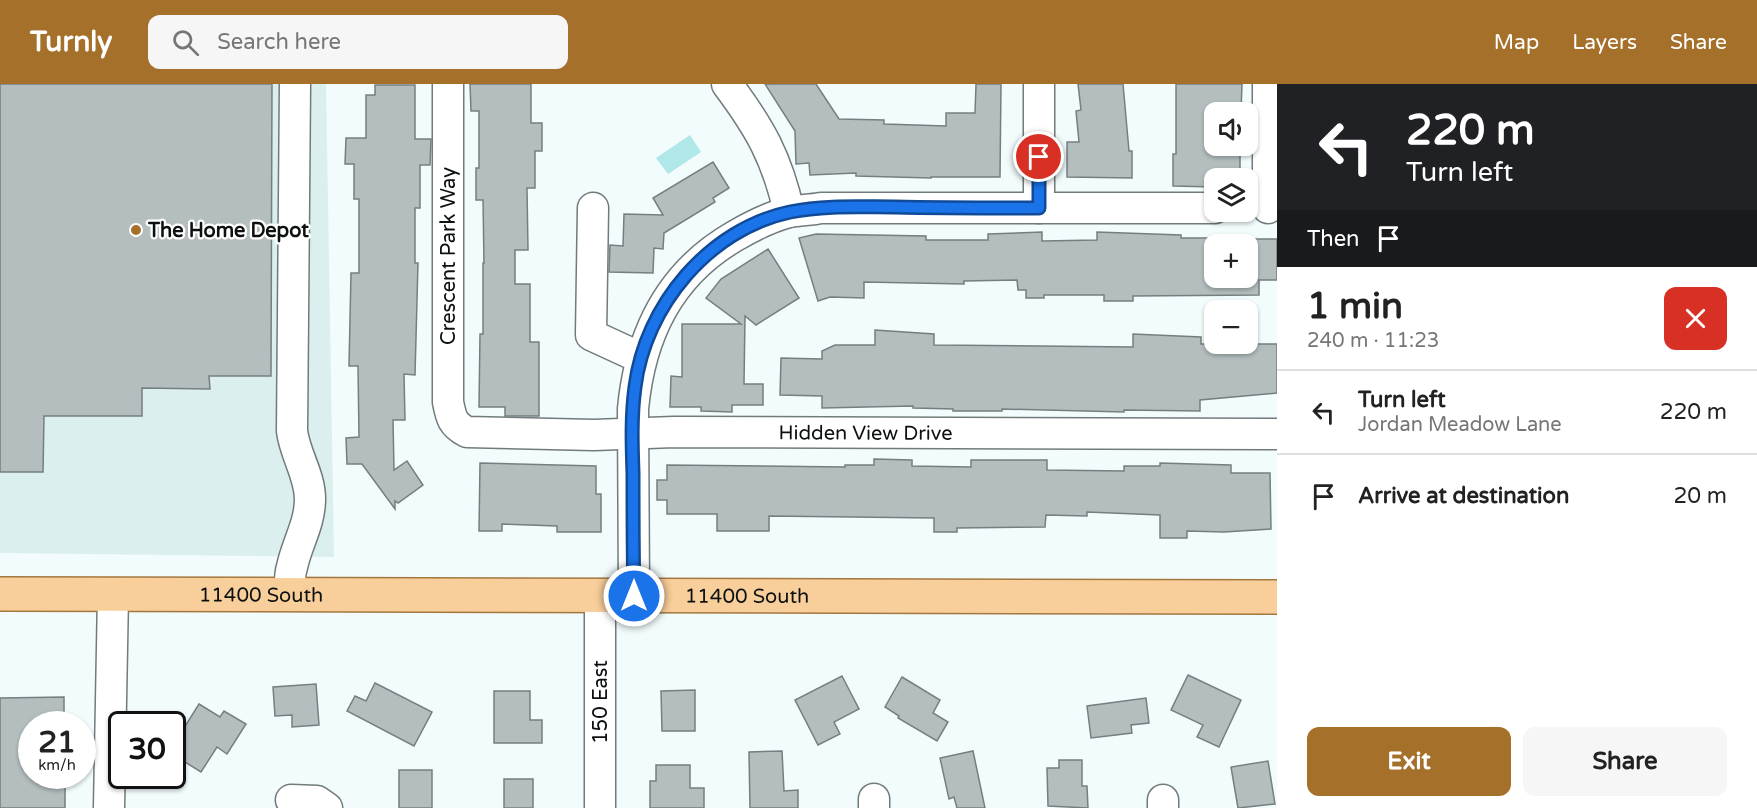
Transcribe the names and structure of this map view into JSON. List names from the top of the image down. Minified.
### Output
{"streets":{"main road":["11400 South"],"street":["Crescent Park Way","Hidden View Drive","150 East"]},"crossings":[["Crescent Park Way","Hidden View Drive"],["11400 South","150 East"]],"places":["The Home Depot"],"page":{"header":"Turnly","search":"Search here","nav":["Map","Layers","Share"],"turn":["220 m","Turn left"],"map_buttons":["+","−"],"then":"Then","heading":["1 min","240 m · 11:23"],"list":[{"name":"Turn left","note":"Jordan Meadow Lane","value":"220 m"},{"name":"Arrive at destination","value":"20 m"}],"speed":"21 km/h","limit":"30","buttons":["Exit","Share"]}}
